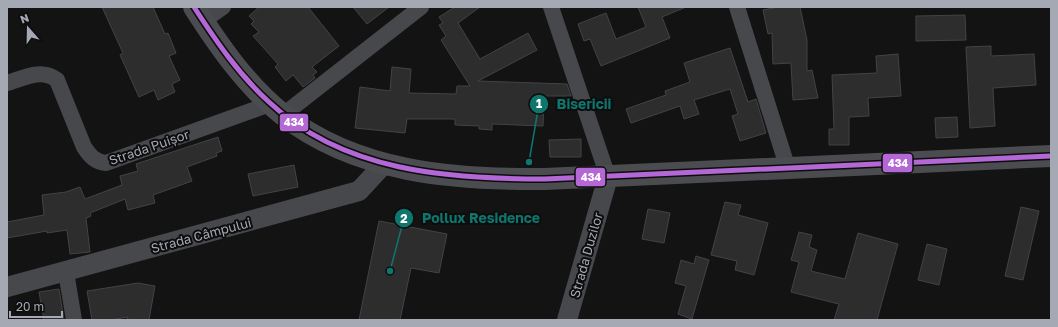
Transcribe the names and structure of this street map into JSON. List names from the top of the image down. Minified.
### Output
{"streets":{"street":["Strada Puișor","Strada Câmpului","Strada Duzilor"]},"places":["Bisericii","Pollux Residence"],"lines":["transit line 434"],"scale_bar":"20 m","north":"top"}
